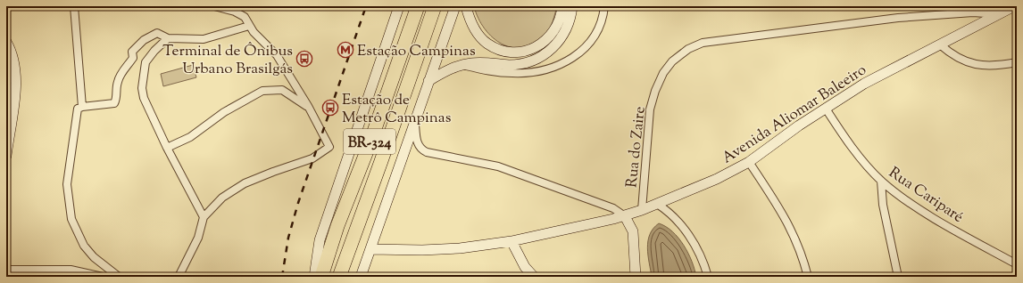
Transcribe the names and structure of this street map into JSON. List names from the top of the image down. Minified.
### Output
{"streets":{"highway":["BR-324"],"main road":["Avenida Aliomar Baleeiro"],"street":["Rua do Zaire","Rua Cariparé"]},"crossings":[["Avenida Aliomar Baleeiro","Rua do Zaire"],["Avenida Aliomar Baleeiro","Rua Cariparé"]],"places":{"metro station":["Estação Campinas"],"bus stop":["Terminal de Ônibus Urbano Brasilgás","Estação de Metrô Campinas"]}}
